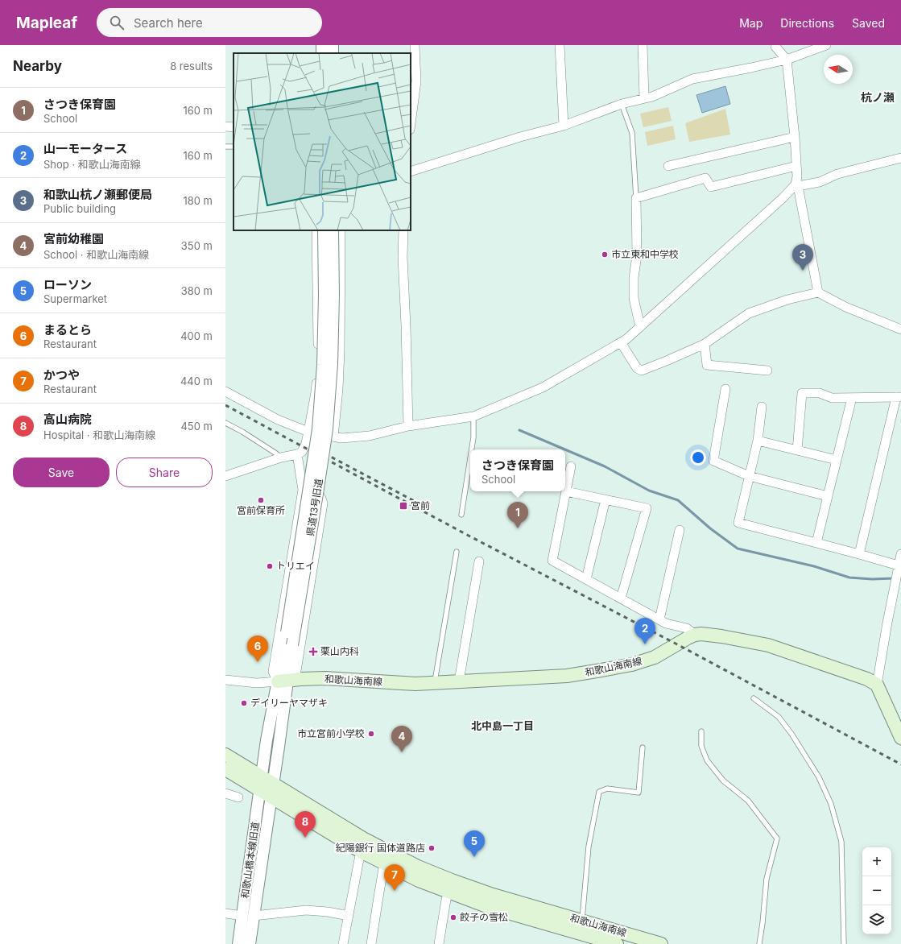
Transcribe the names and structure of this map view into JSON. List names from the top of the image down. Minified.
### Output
{"streets":{"main road":["和歌山海南線"],"street":["県道13号旧道","和歌山橋本線旧道"]},"crossings":[["県道13号旧道","和歌山海南線"],["県道13号旧道","和歌山橋本線旧道"],["和歌山海南線","和歌山橋本線旧道"]],"districts":["杭ノ瀬","北中島一丁目"],"places":{"other":["市立東和中学校","宮前保育所","トリエイ","デイリーヤマザキ","市立宮前小学校","紀陽銀行 国体道路店","餃子の雪松"],"transit":["宮前"],"health":["栗山内科"]},"north":"left","page":{"header":"Mapleaf","search":"Search here","nav":["Map","Directions","Saved"],"heading":["Nearby","8 results"],"list":[{"mark":"1","name":"さつき保育園","note":"School","value":"160 m"},{"mark":"2","name":"山一モータース","note":"Shop · 和歌山海南線","value":"160 m"},{"mark":"3","name":"和歌山杭ノ瀬郵便局","note":"Public building","value":"180 m"},{"mark":"4","name":"宮前幼稚園","note":"School · 和歌山海南線","value":"350 m"},{"mark":"5","name":"ローソン","note":"Supermarket","value":"380 m"},{"mark":"6","name":"まるとら","note":"Restaurant","value":"400 m"},{"mark":"7","name":"かつや","note":"Restaurant","value":"440 m"},{"mark":"8","name":"高山病院","note":"Hospital · 和歌山海南線","value":"450 m"}],"pins":["3","1","2","6","4","8","5","7"],"buttons":["Save","Share"],"popup":["さつき保育園","School"],"map_buttons":["+","−"]}}
